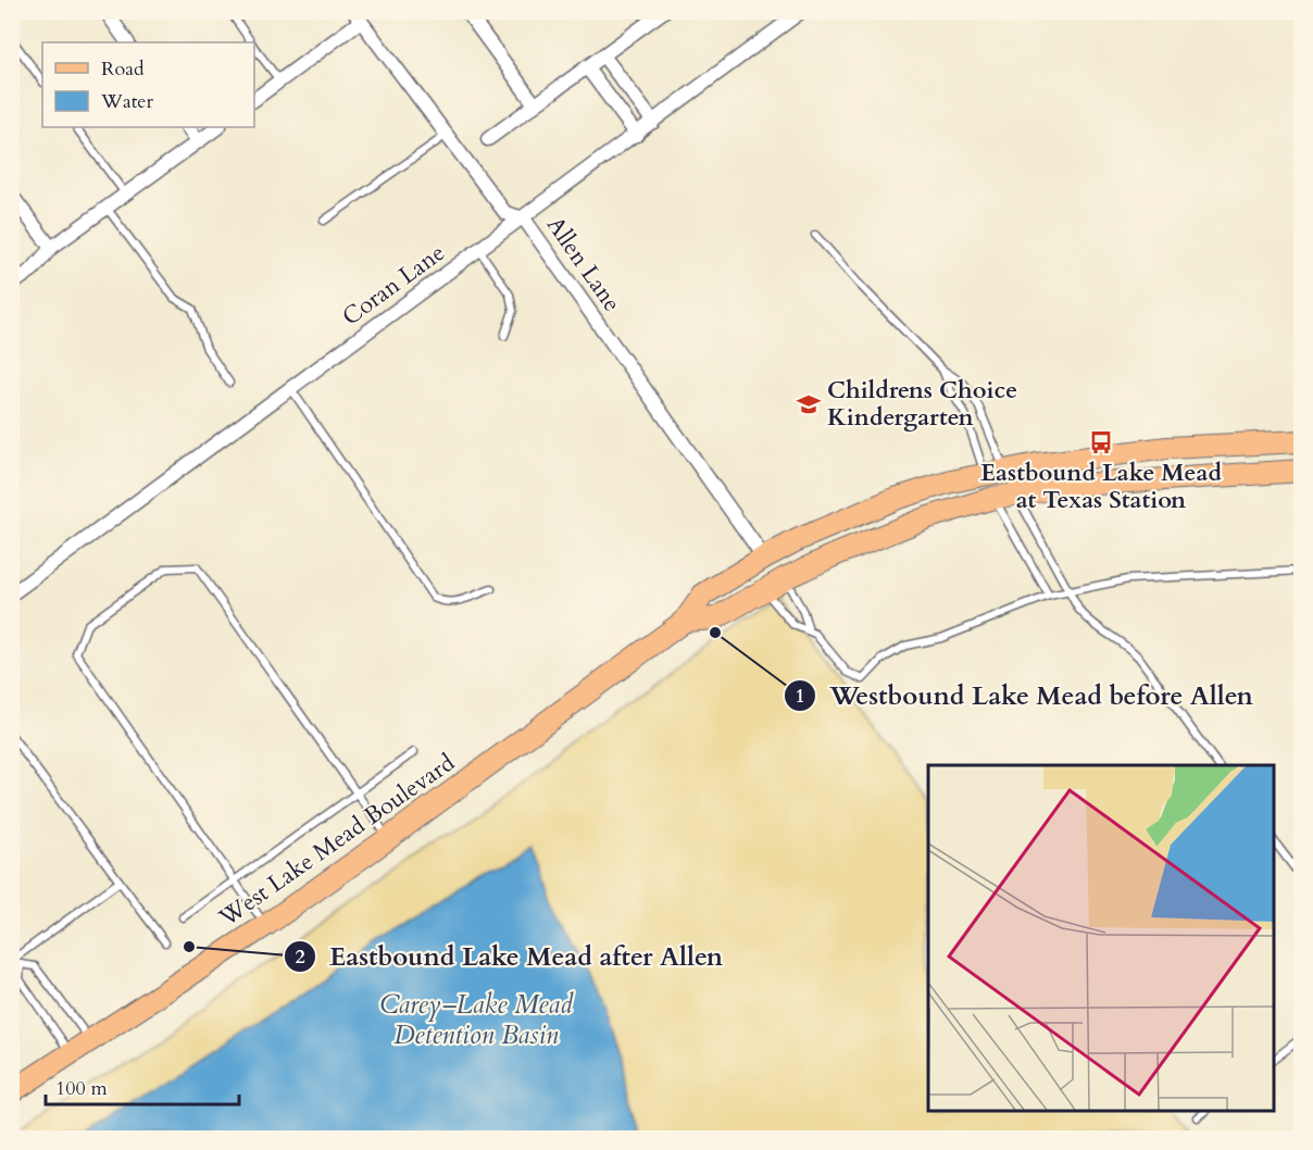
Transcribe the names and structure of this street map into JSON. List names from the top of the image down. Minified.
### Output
{"streets":{"main road":["West Lake Mead Boulevard"],"street":["Allen Lane","Coran Lane"]},"crossings":[["Allen Lane","Coran Lane"],["Allen Lane","West Lake Mead Boulevard"]],"water":["Carey–Lake Mead Detention Basin"],"places":{"school or university":["Childrens Choice Kindergarten"],"bus stop":["Eastbound Lake Mead at Texas Station"],"other":["Westbound Lake Mead before Allen","Eastbound Lake Mead after Allen"]},"legend":["Road","Water"],"scale_bar":"100 m"}
